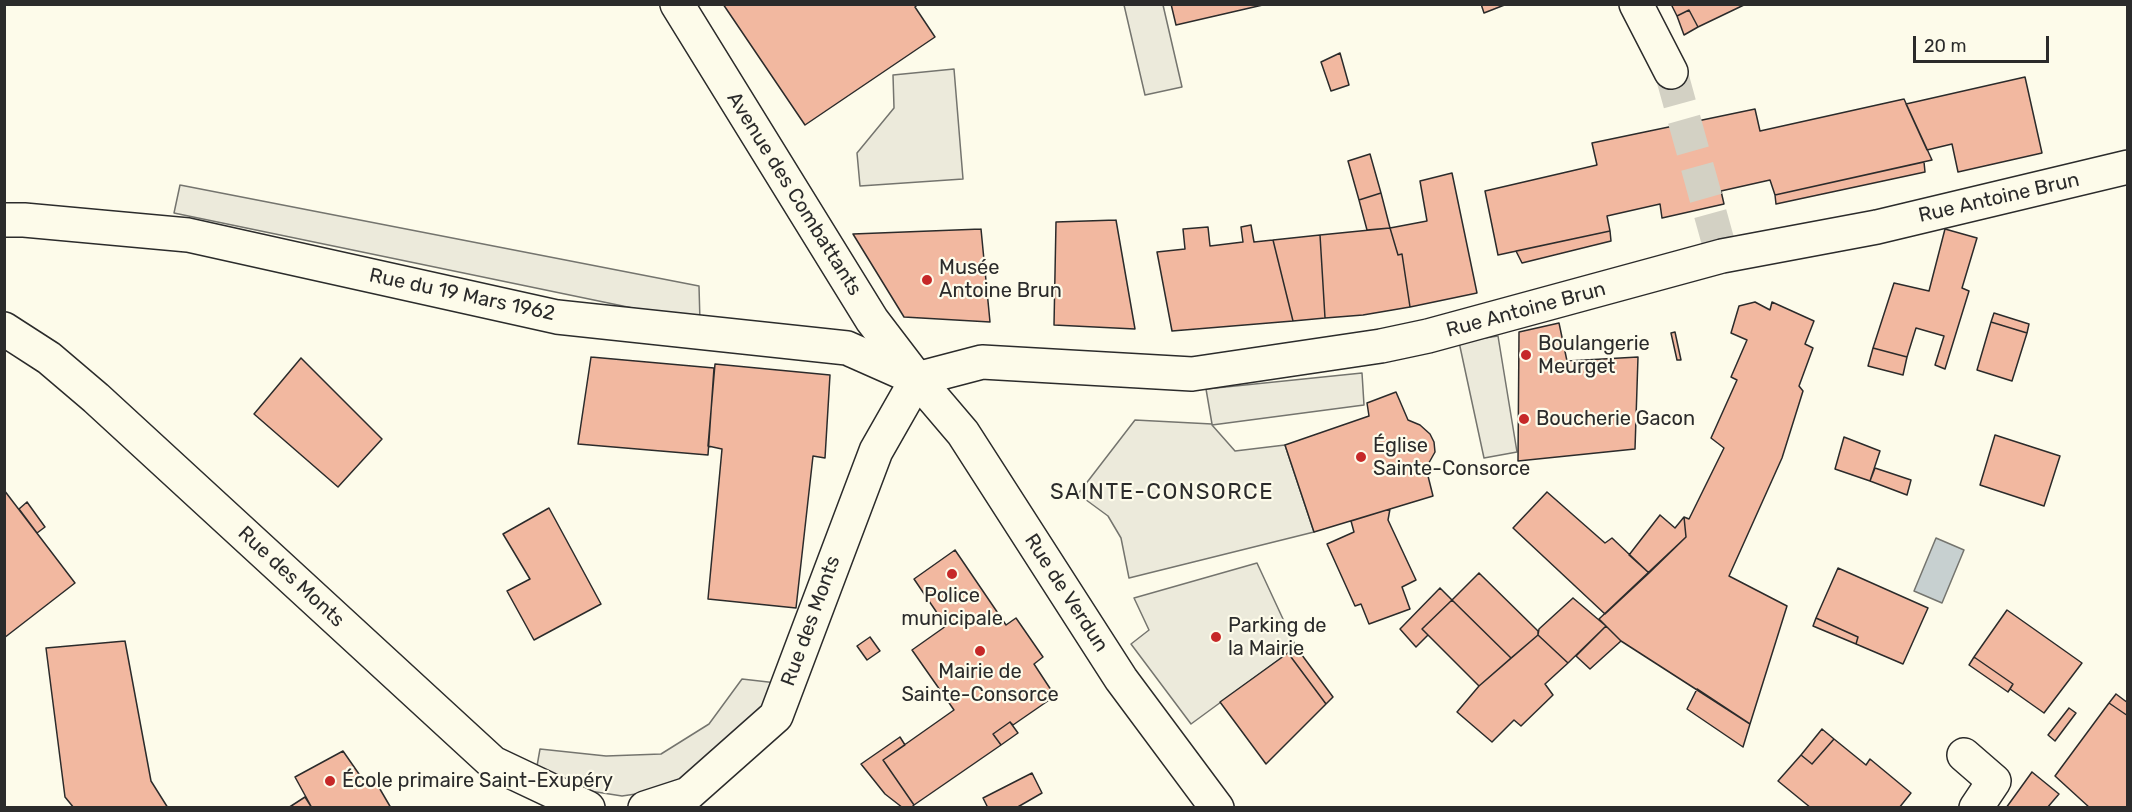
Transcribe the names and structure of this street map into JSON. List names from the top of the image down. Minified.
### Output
{"streets":{"street":["Avenue des Combattants","Rue Antoine Brun","Rue du 19 Mars 1962","Rue des Monts","Rue de Verdun"]},"crossings":[["Avenue des Combattants","Rue Antoine Brun"],["Avenue des Combattants","Rue du 19 Mars 1962"],["Avenue des Combattants","Rue des Monts"],["Avenue des Combattants","Rue de Verdun"],["Rue Antoine Brun","Rue du 19 Mars 1962"],["Rue Antoine Brun","Rue des Monts"],["Rue Antoine Brun","Rue de Verdun"],["Rue du 19 Mars 1962","Rue des Monts"],["Rue du 19 Mars 1962","Rue de Verdun"],["Rue des Monts","Rue de Verdun"]],"districts":["SAINTE-CONSORCE"],"places":["Musée Antoine Brun","Boulangerie Meurget","Boucherie Gacon","Église Sainte-Consorce","Police municipale","Parking de la Mairie","Mairie de Sainte-Consorce","École primaire Saint-Exupéry"],"scale_bar":"20 m"}
